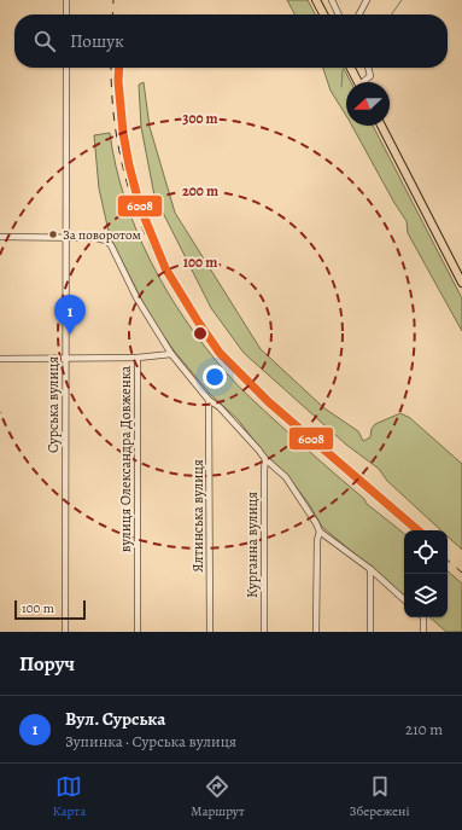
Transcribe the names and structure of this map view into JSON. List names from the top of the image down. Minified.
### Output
{"streets":{"street":["Сурська вулиця","вулиця Олександра Довженка","Ялтинська вулиця","Курганна вулиця"]},"places":["За поворотом"],"lines":["transit line 6008"],"scale_bar":"100 m","north":"left","page":{"search":"Пошук","pins":"1","scale":"100 m","heading":"Поруч","list":[{"mark":"1","name":"Вул. Сурська","note":"Зупинка · Сурська вулиця","value":"210 m"}],"nav":["Карта","Маршрут","Збережені"]},"rings":["300 m","200 m","100 m"]}
